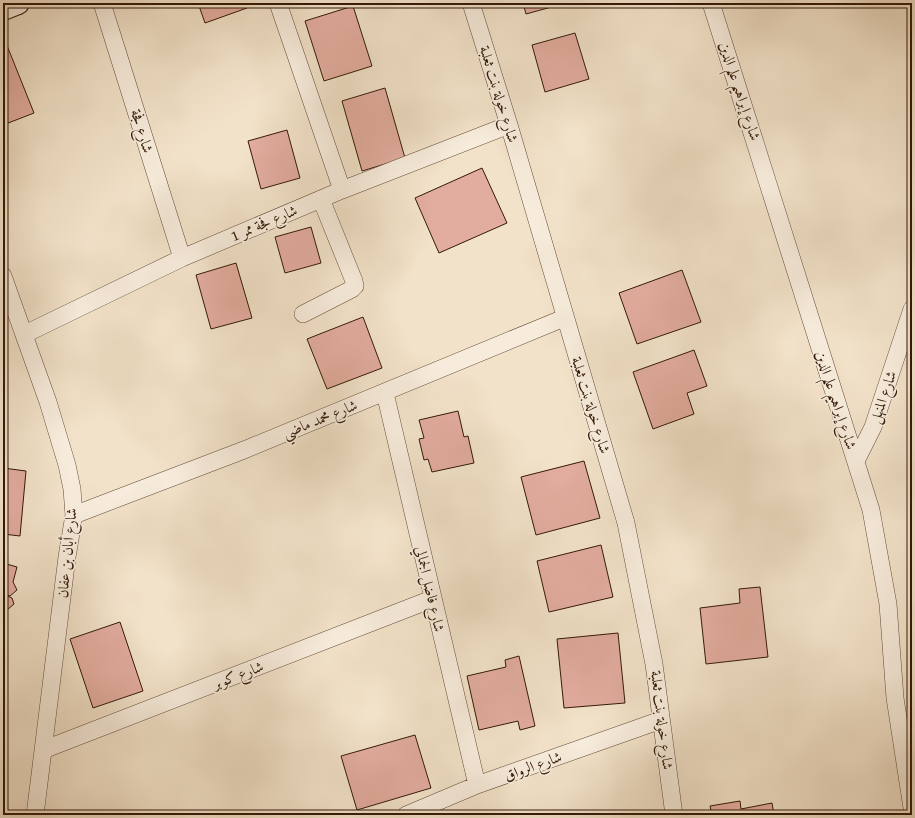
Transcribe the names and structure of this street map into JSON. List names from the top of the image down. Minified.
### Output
{"streets":{"street":["شارع إبراهيم علم الدين","شارع خولة بنت ثعلبة","شارع فجة","شارع فجة ممر 1","شارع المنهل","شارع محمد ماضي","شارع أبان بن عفان","شارع فاضل الجمالي","شارع كوبر","شارع الرواق"]},"crossings":[["شارع إبراهيم علم الدين","شارع المنهل"],["شارع خولة بنت ثعلبة","شارع فجة ممر 1"],["شارع خولة بنت ثعلبة","شارع محمد ماضي"],["شارع خولة بنت ثعلبة","شارع الرواق"],["شارع فجة","شارع فجة ممر 1"],["شارع فجة ممر 1","شارع أبان بن عفان"],["شارع محمد ماضي","شارع أبان بن عفان"],["شارع محمد ماضي","شارع فاضل الجمالي"],["شارع أبان بن عفان","شارع كوبر"],["شارع فاضل الجمالي","شارع كوبر"],["شارع فاضل الجمالي","شارع الرواق"]]}
